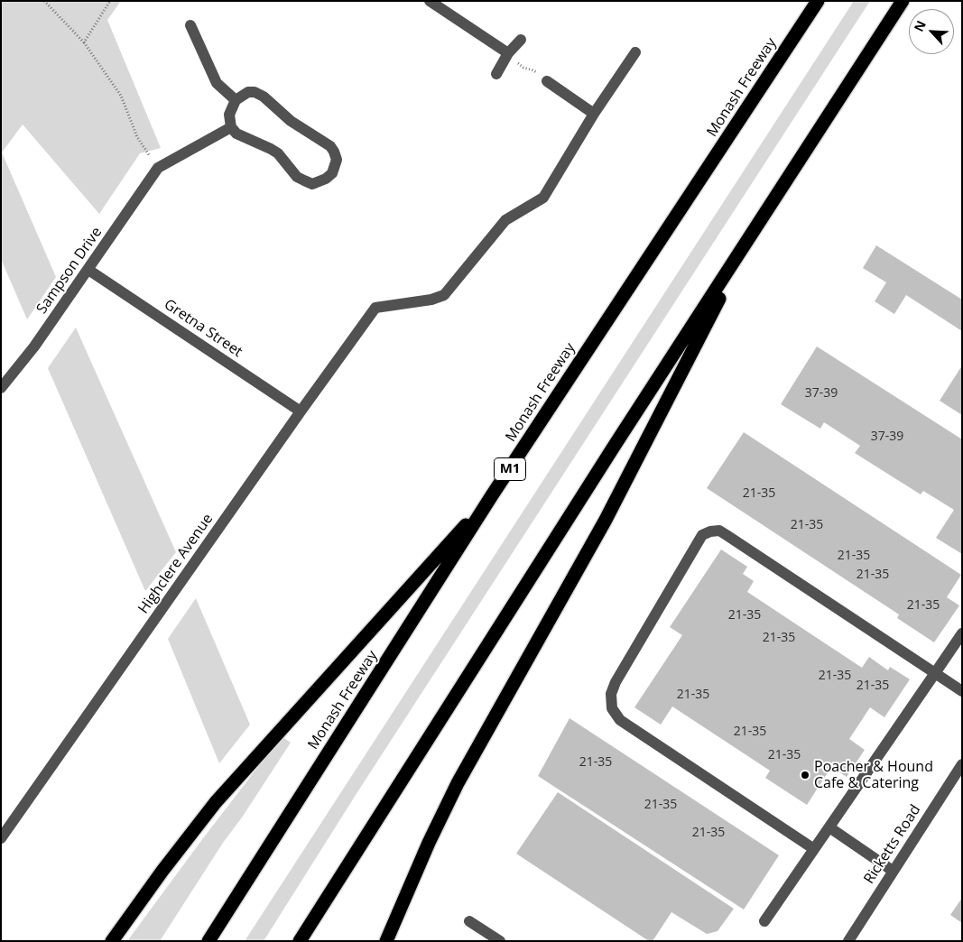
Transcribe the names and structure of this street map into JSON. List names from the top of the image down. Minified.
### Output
{"streets":{"highway":["Monash Freeway","M1"],"street":["Sampson Drive","Gretna Street","Highclere Avenue","Ricketts Road"]},"crossings":[["Sampson Drive","Gretna Street"],["Gretna Street","Highclere Avenue"]],"places":["Poacher & Hound Cafe & Catering"],"house_numbers":["37-39","37-39","21-35","21-35","21-35","21-35","21-35","21-35","21-35","21-35","21-35","21-35","21-35","21-35","21-35","21-35","21-35"],"north":"top left"}
